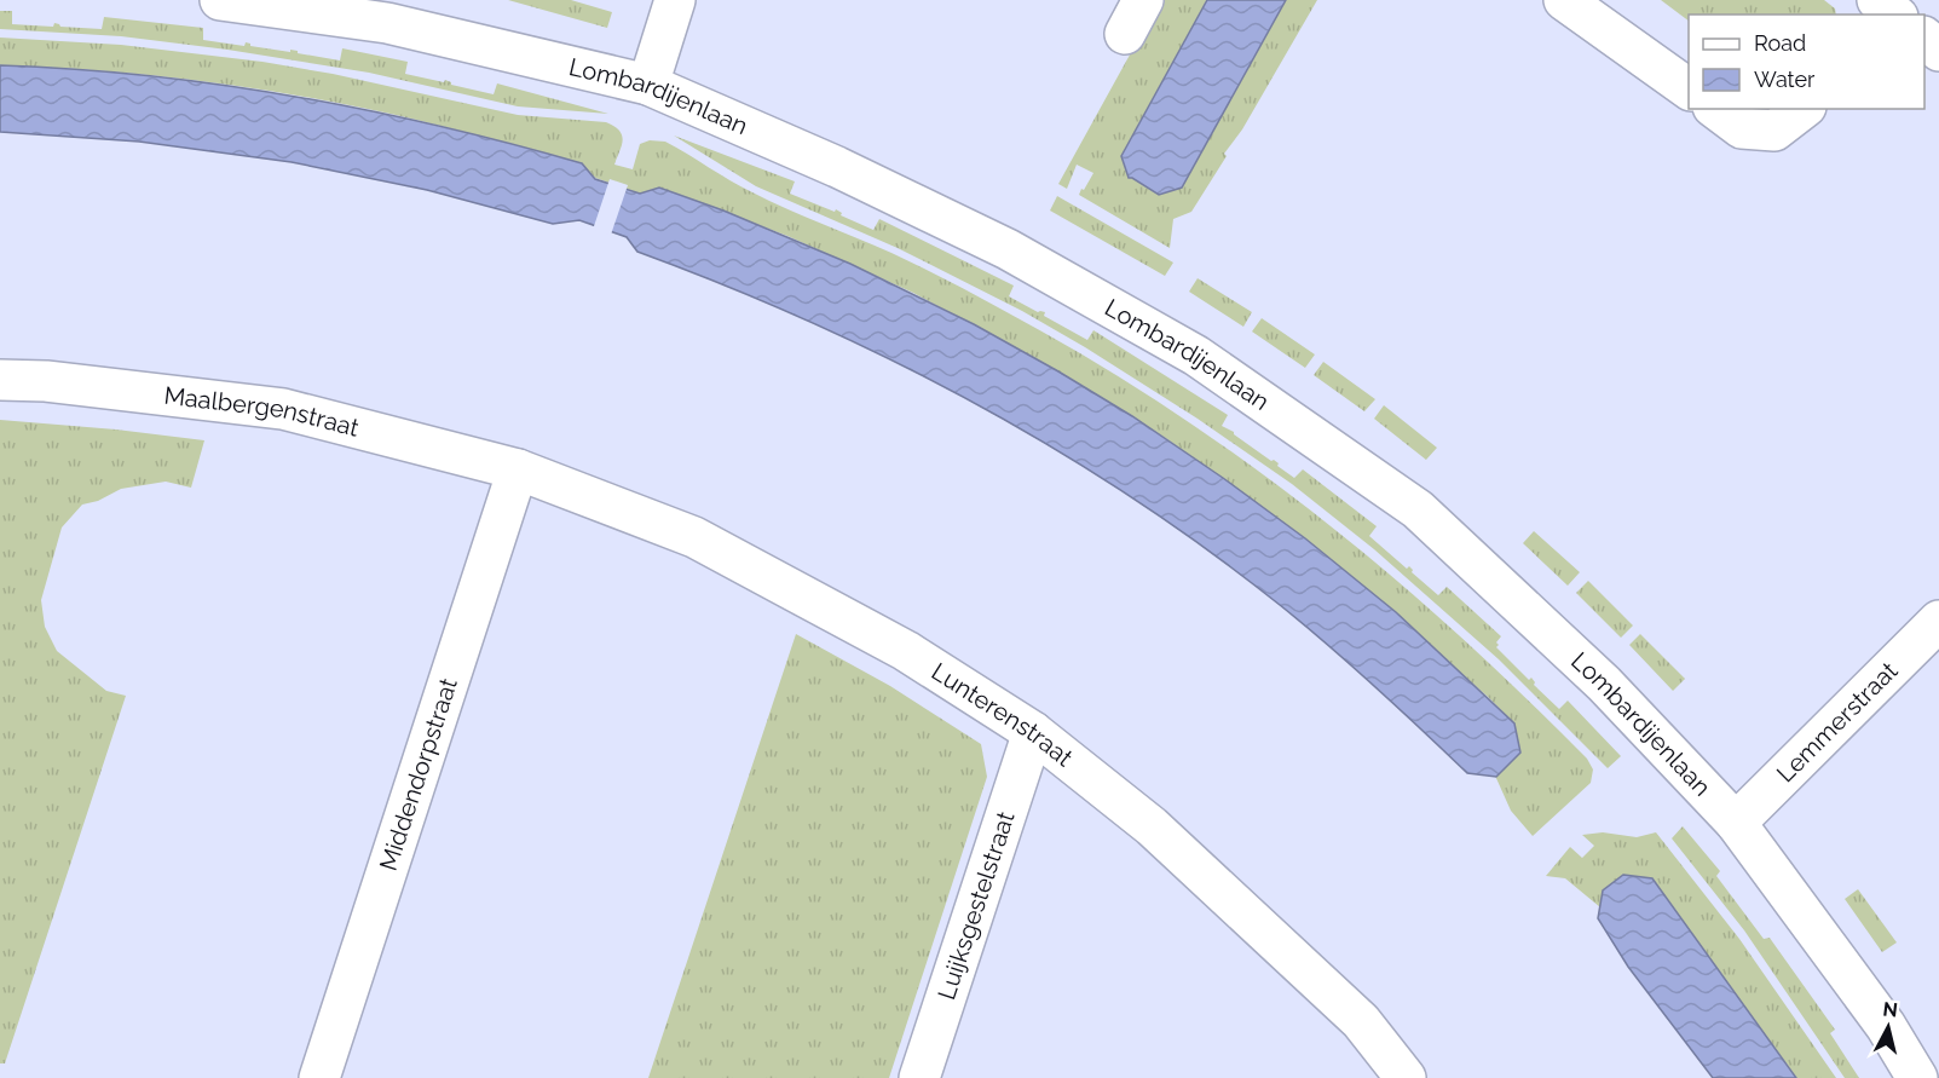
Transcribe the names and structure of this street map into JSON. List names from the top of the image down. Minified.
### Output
{"streets":{"street":["Lombardijenlaan","Maalbergenstraat","Lunterenstraat","Lemmerstraat","Middendorpstraat","Luijksgestelstraat"]},"crossings":[["Lombardijenlaan","Lemmerstraat"],["Maalbergenstraat","Lunterenstraat"],["Maalbergenstraat","Middendorpstraat"],["Lunterenstraat","Middendorpstraat"],["Lunterenstraat","Luijksgestelstraat"]],"legend":["Road","Water"],"north":"top"}
